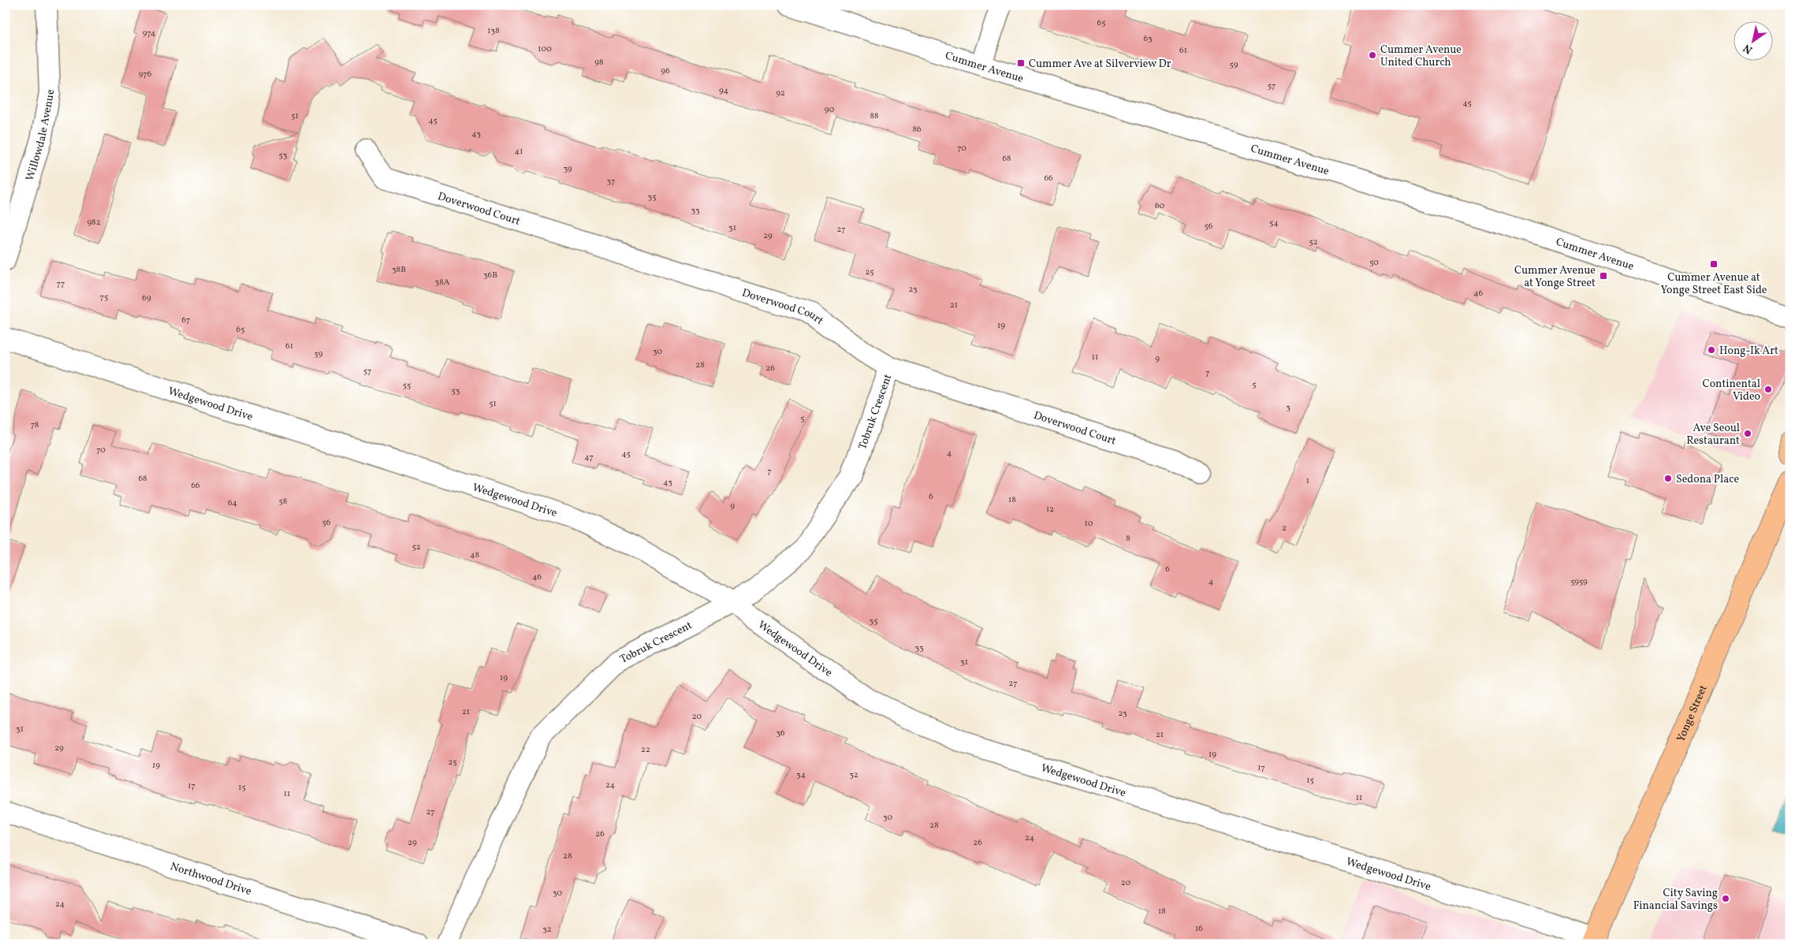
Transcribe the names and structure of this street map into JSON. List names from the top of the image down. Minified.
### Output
{"streets":{"main road":["Yonge Street"],"street":["Cummer Avenue","Willowdale Avenue","Doverwood Court","Wedgewood Drive","Tobruk Crescent","Northwood Drive"]},"crossings":[["Doverwood Court","Tobruk Crescent"],["Wedgewood Drive","Tobruk Crescent"],["Wedgewood Drive","Yonge Street"]],"places":{"other":["Cummer Avenue United Church","Hong-Ik Art","Continental Video","Ave Seoul Restaurant","Sedona Place","City Saving Financial Savings"],"transit":["Cummer Ave at Silverview Dr","Cummer Avenue at Yonge Street East Side","Cummer Avenue at Yonge Street"]},"house_numbers":["65","138","974","63","100","61","98","59","96","976","57","94","92","45","90","51","88","45","86","43","70","41","53","68","39","66","37","35","60","33","982","54","56","31","27","29","52","50","38B","25","36B","38A","77","23","46","75","69","21","67","19","65","61","30","59","11","9","28","26","57","7","5","55","53","51","3","5","78","70","4","45","47","7","68","1","43","66","6","18","58","64","9","12","56","10","2","8","52","48","6","46","4","5959","35","33","31","19","27","21","23","20","31","36","21","29","22","19","25","19","17","34","32","15","24","17","15","11","11","27","30","28","26","24","29","26","28","20","30","24","18","16","32"],"north":"bottom left"}
